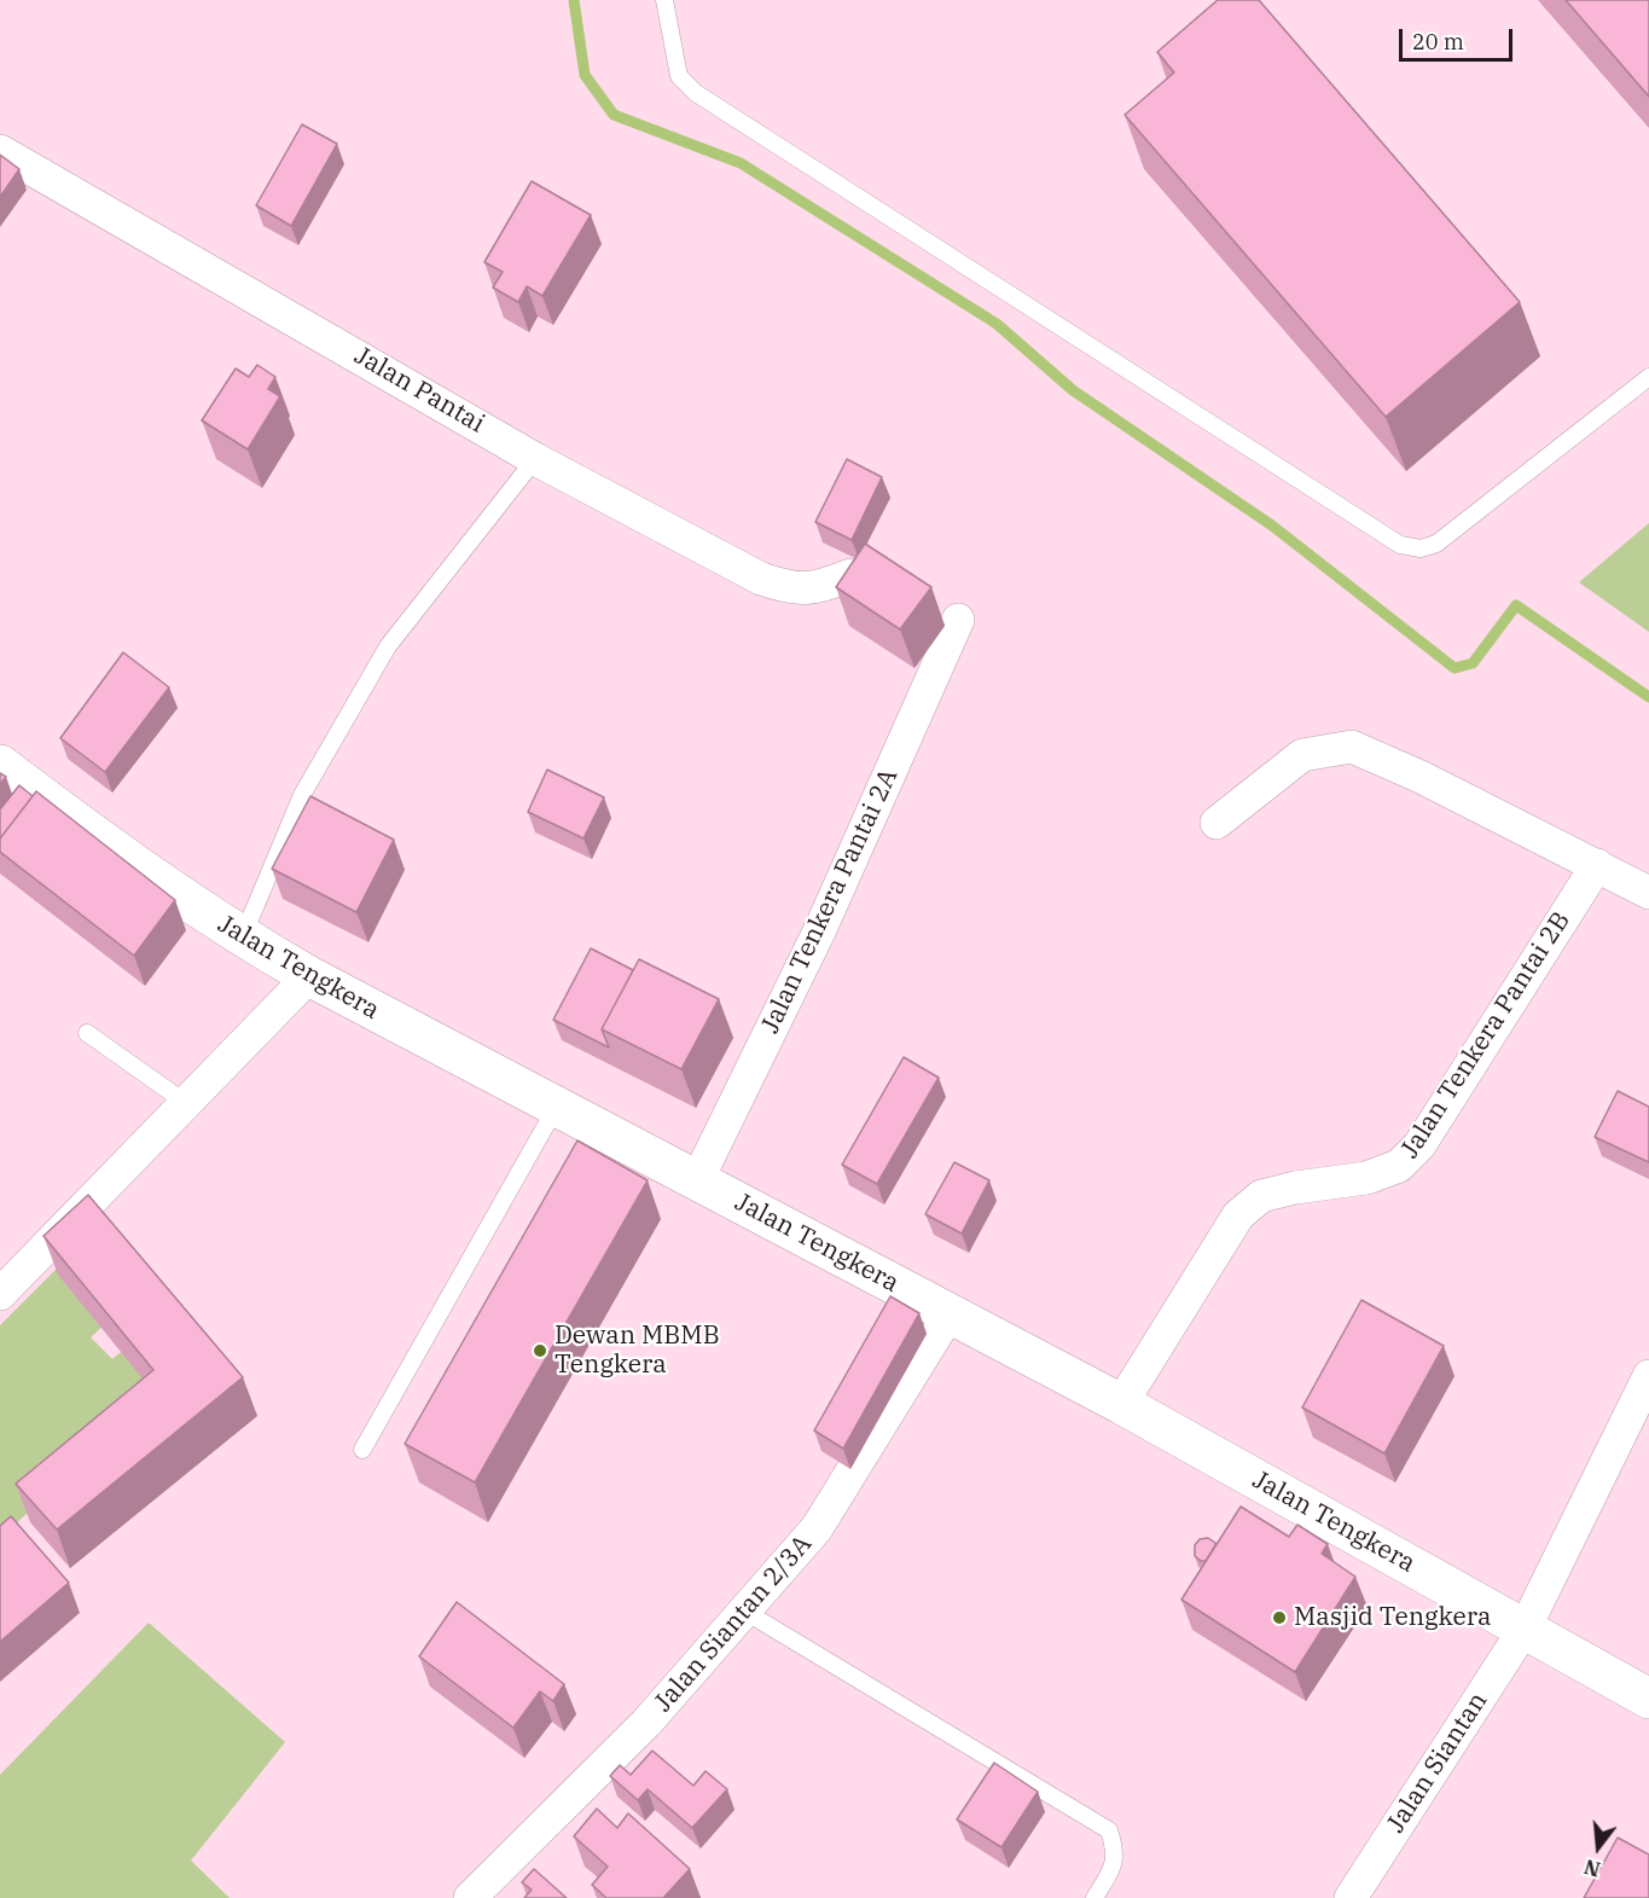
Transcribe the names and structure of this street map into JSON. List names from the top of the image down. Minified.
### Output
{"streets":{"main road":["Jalan Tengkera"],"street":["Jalan Pantai","Jalan Tenkera Pantai 2A","Jalan Tenkera Pantai 2B","Jalan Siantan 2/3A","Jalan Siantan"]},"crossings":[["Jalan Tenkera Pantai 2A","Jalan Tengkera"],["Jalan Tengkera","Jalan Tenkera Pantai 2B"],["Jalan Tengkera","Jalan Siantan 2/3A"],["Jalan Tengkera","Jalan Siantan"]],"places":["Dewan MBMB Tengkera","Masjid Tengkera"],"scale_bar":"20 m","north":"bottom"}
